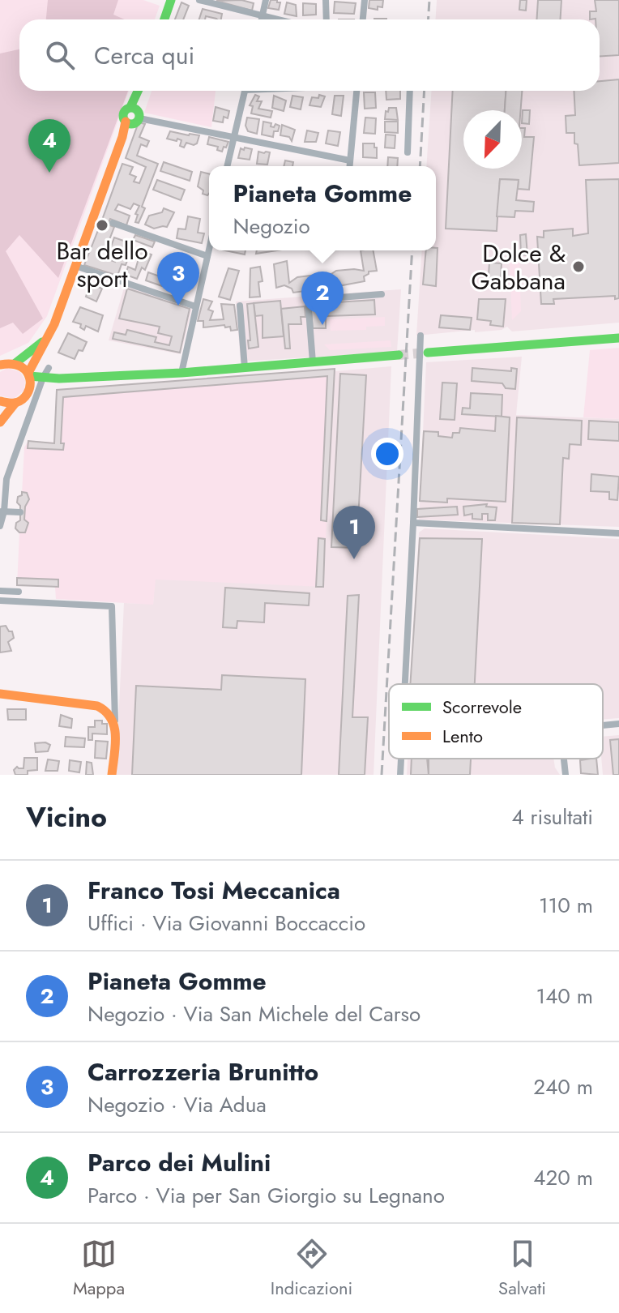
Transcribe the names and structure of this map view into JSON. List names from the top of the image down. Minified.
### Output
{"places":["Bar dello sport","Dolce & Gabbana"],"legend":["Scorrevole","Lento"],"north":"bottom left","page":{"search":"Cerca qui","pins":["4","3","2","1"],"popup":["Pianeta Gomme","Negozio"],"heading":["Vicino","4 risultati"],"list":[{"mark":"1","name":"Franco Tosi Meccanica","note":"Uffici · Via Giovanni Boccaccio","value":"110 m"},{"mark":"2","name":"Pianeta Gomme","note":"Negozio · Via San Michele del Carso","value":"140 m"},{"mark":"3","name":"Carrozzeria Brunitto","note":"Negozio · Via Adua","value":"240 m"},{"mark":"4","name":"Parco dei Mulini","note":"Parco · Via per San Giorgio su Legnano","value":"420 m"}],"nav":["Mappa","Indicazioni","Salvati"]}}
